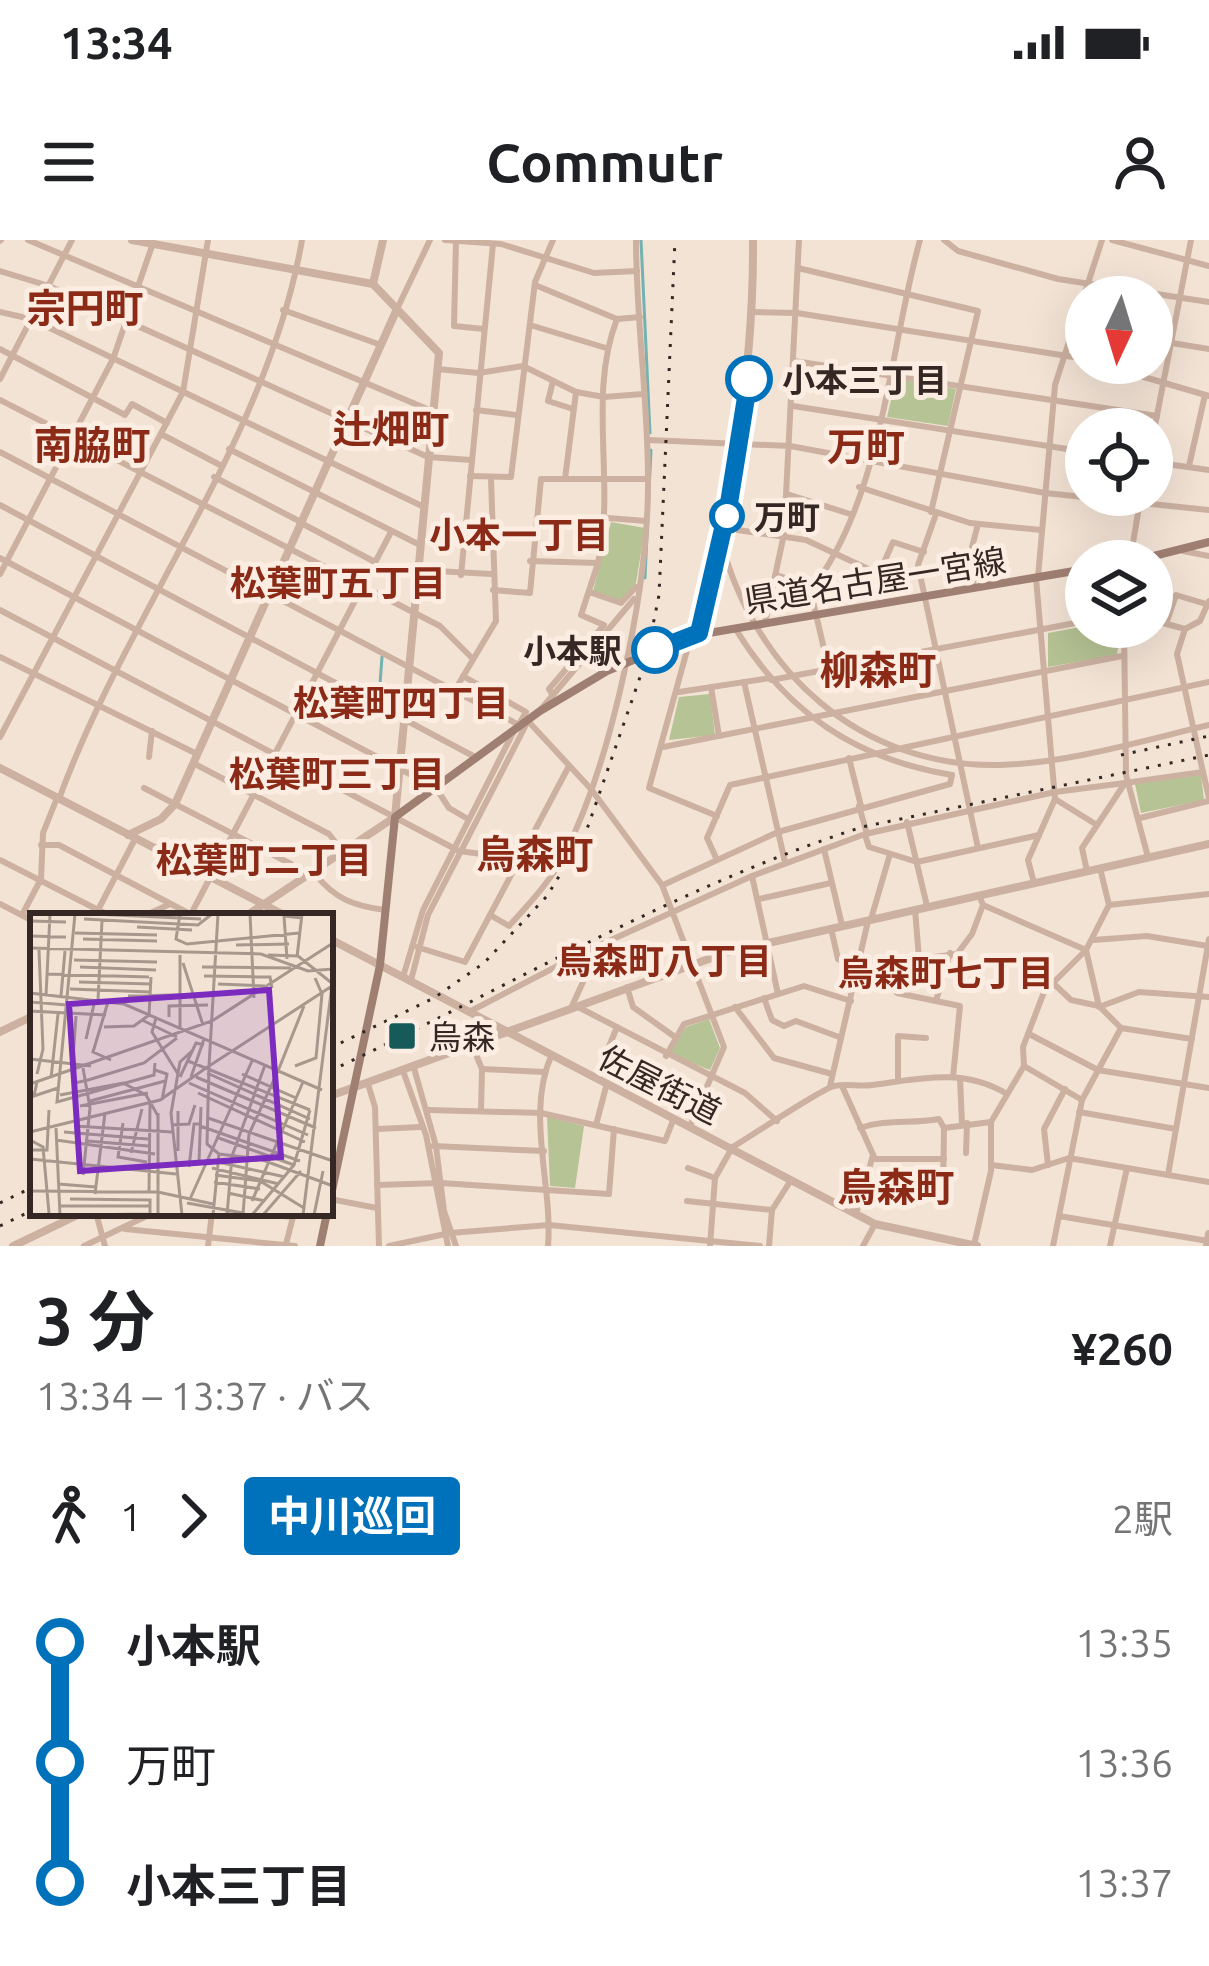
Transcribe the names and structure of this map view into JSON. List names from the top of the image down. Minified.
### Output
{"streets":{"main road":["県道名古屋一宮線"],"street":["佐屋街道"]},"districts":["宗円町","辻畑町","南脇町","万町","小本一丁目","松葉町五丁目","柳森町","松葉町四丁目","松葉町三丁目","烏森町","松葉町二丁目","烏森町八丁目","烏森町七丁目","烏森町"],"places":{"other":["小本三丁目","万町","小本駅"],"transit":["烏森"]},"lines":["bus line 中川巡回"],"north":"bottom","page":{"status":"13:34","header":"Commutr","heading":["3 分","13:34 – 13:37 · バス","¥260"],"legs":["1","中川巡回","2駅"],"list":[{"name":"小本駅","value":"13:35"},{"name":"万町","value":"13:36"},{"name":"小本三丁目","value":"13:37"}]}}
